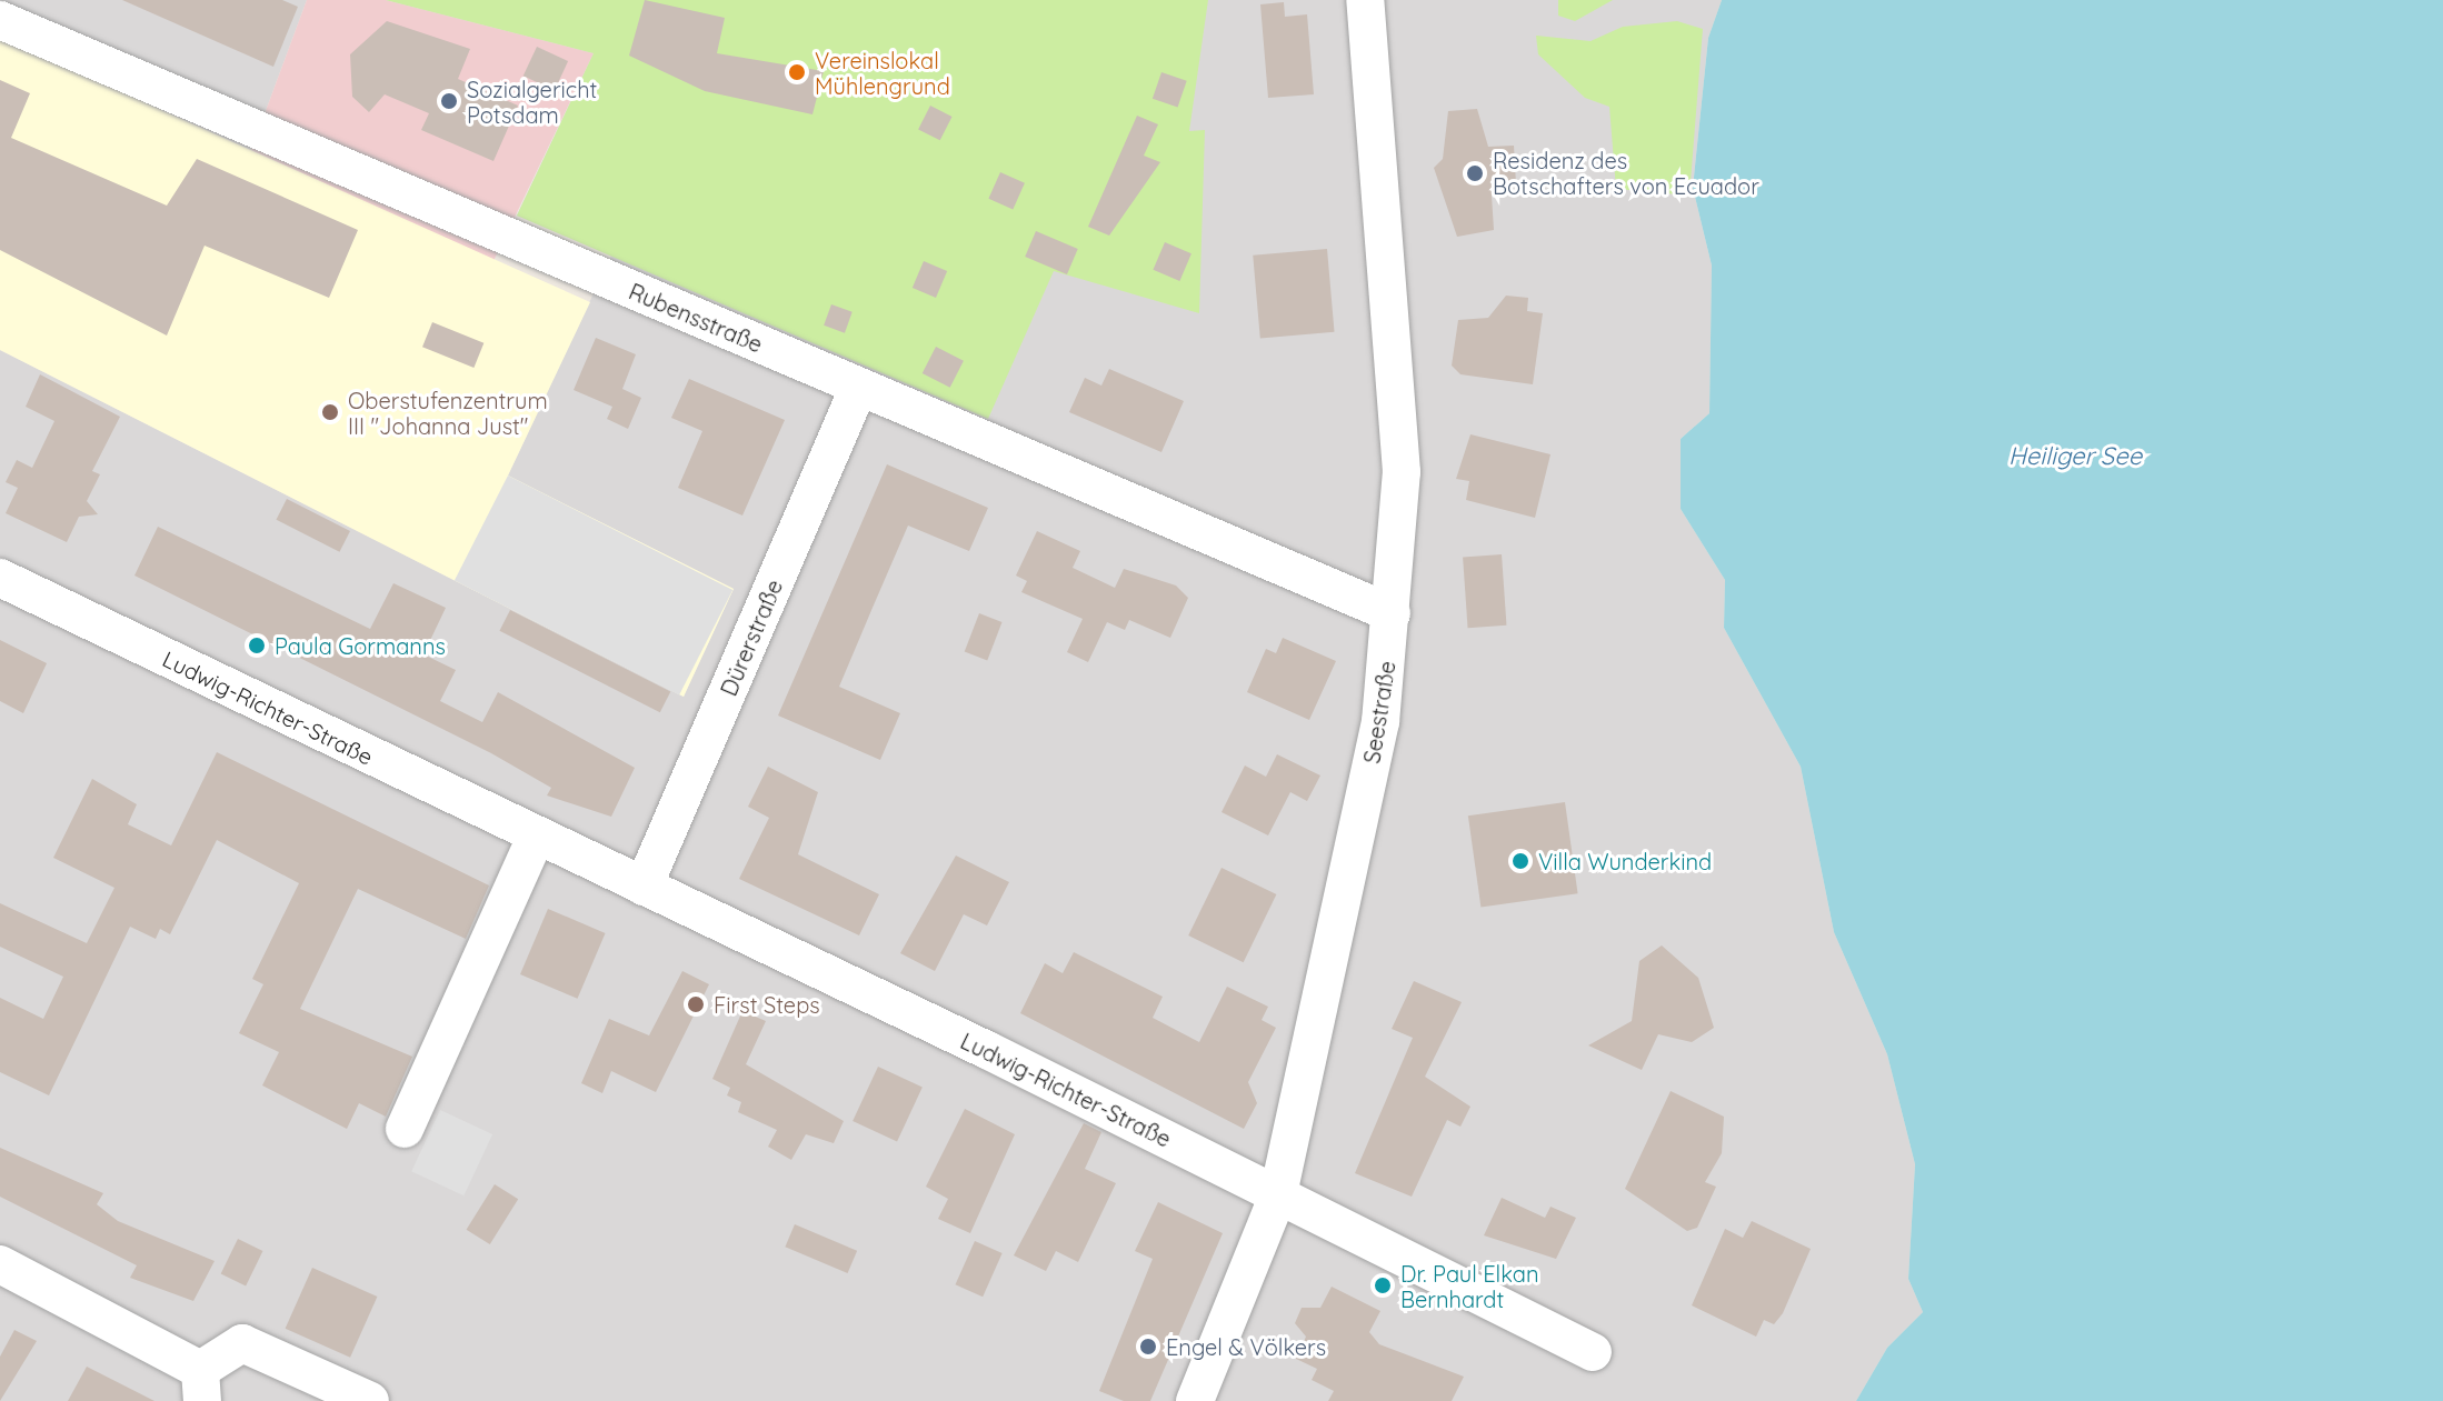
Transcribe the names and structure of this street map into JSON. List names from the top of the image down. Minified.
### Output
{"streets":{"street":["Rubensstraße","Dürerstraße","Ludwig-Richter-Straße","Seestraße"]},"crossings":[["Rubensstraße","Dürerstraße"],["Rubensstraße","Seestraße"],["Dürerstraße","Ludwig-Richter-Straße"],["Ludwig-Richter-Straße","Seestraße"]],"water":["Heiliger See"],"places":["Vereinslokal Mühlengrund","Sozialgericht Potsdam","Residenz des Botschafters von Ecuador","Oberstufenzentrum III \"Johanna Just\"","Paula Gormanns","Villa Wunderkind","First Steps","Dr. Paul Elkan Bernhardt","Engel & Völkers"]}
